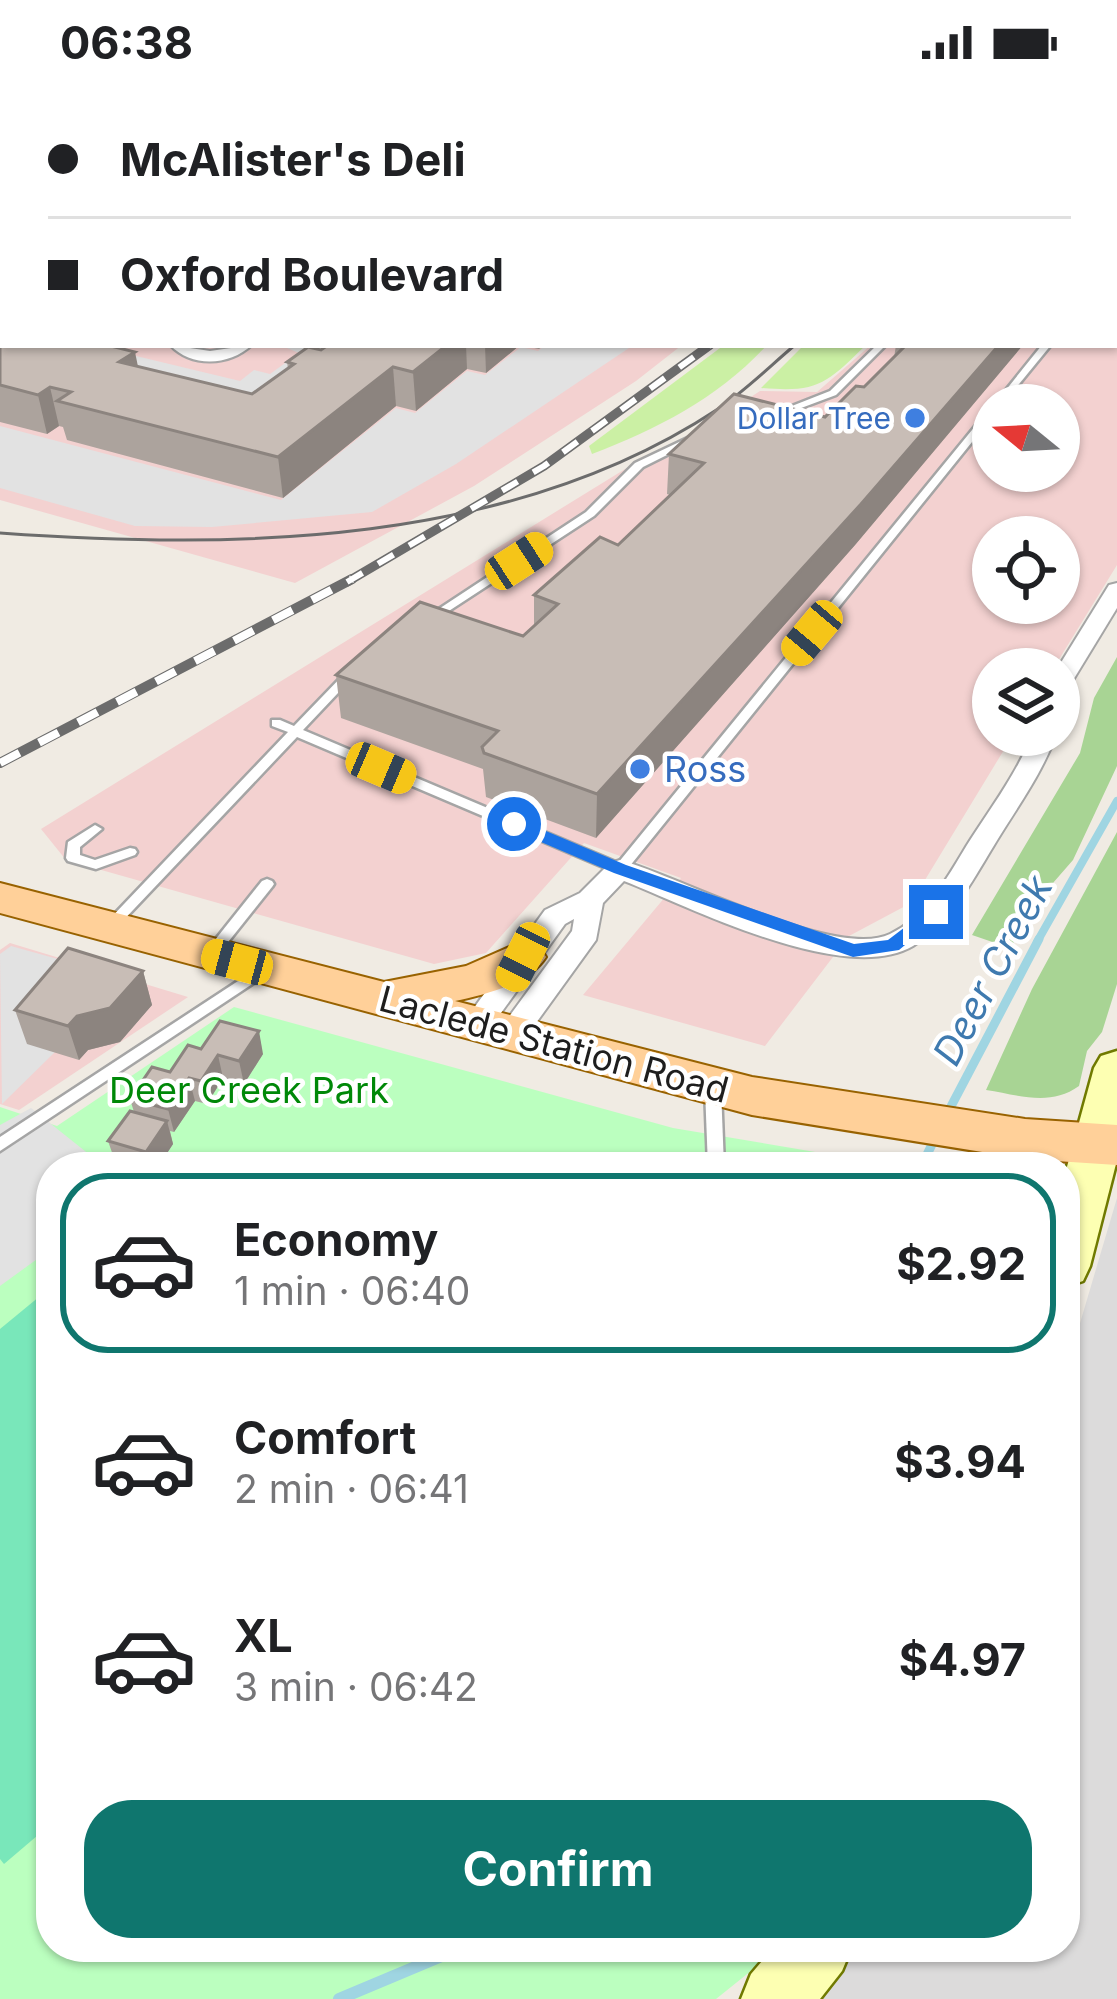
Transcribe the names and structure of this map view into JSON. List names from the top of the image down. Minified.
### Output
{"streets":{"main road":["Laclede Station Road"]},"water":["Deer Creek"],"parks":["Deer Creek Park"],"places":["Dollar Tree","Ross"],"north":"left","page":{"status":"06:38","banner":["McAlister's Deli","Oxford Boulevard"],"list":[{"name":"Economy","note":"1 min · 06:40","value":"$2.92"},{"name":"Comfort","note":"2 min · 06:41","value":"$3.94"},{"name":"XL","note":"3 min · 06:42","value":"$4.97"}],"buttons":"Confirm"}}
